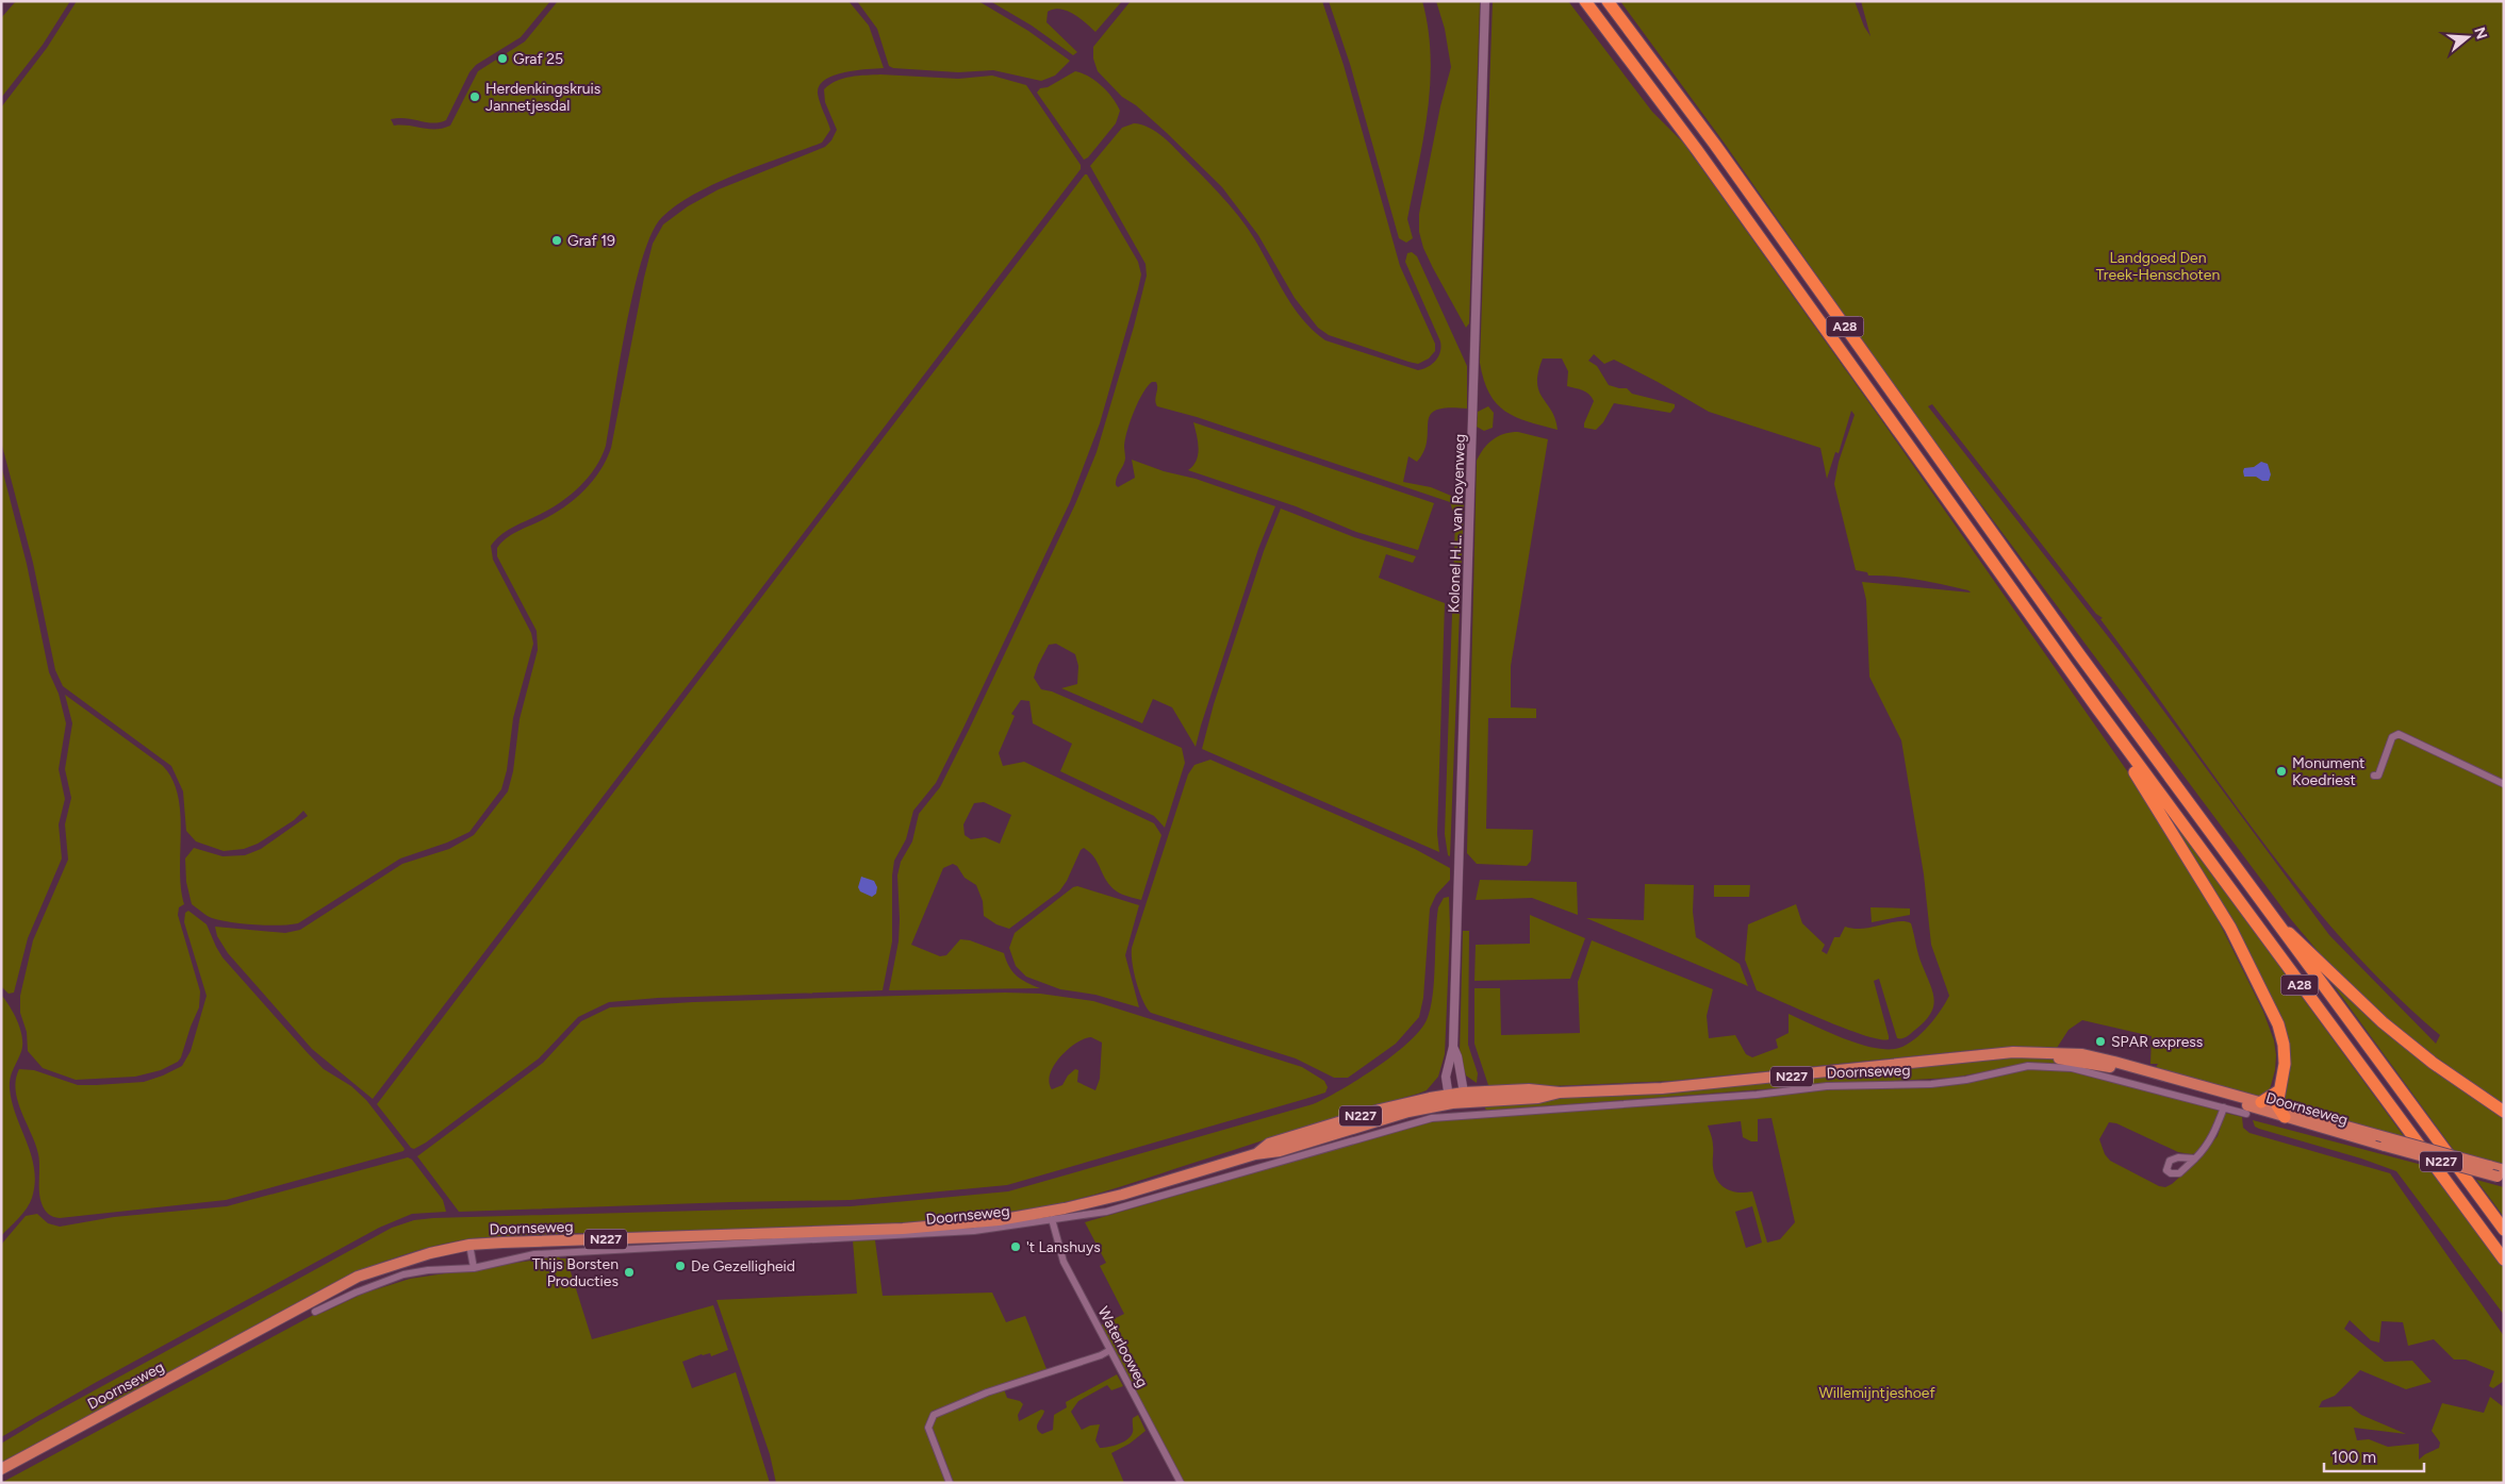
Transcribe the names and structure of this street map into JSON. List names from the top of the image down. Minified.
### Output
{"streets":{"highway":["A28"],"main road":["Doornseweg","N227"],"street":["Kolonel H.L. van Royenweg","Waterlooweg"]},"crossings":[["A28","Doornseweg"],["Kolonel H.L. van Royenweg","Doornseweg"],["Doornseweg","Waterlooweg"]],"parks":["Landgoed Den Treek-Henschoten","Willemijntjeshoef"],"places":["Graf 25","Herdenkingskruis Jannetjesdal","Graf 19","Monument Koedriest","SPAR express","'t Lanshuys","De Gezelligheid","Thijs Borsten Producties"],"scale_bar":"100 m","north":"right"}
